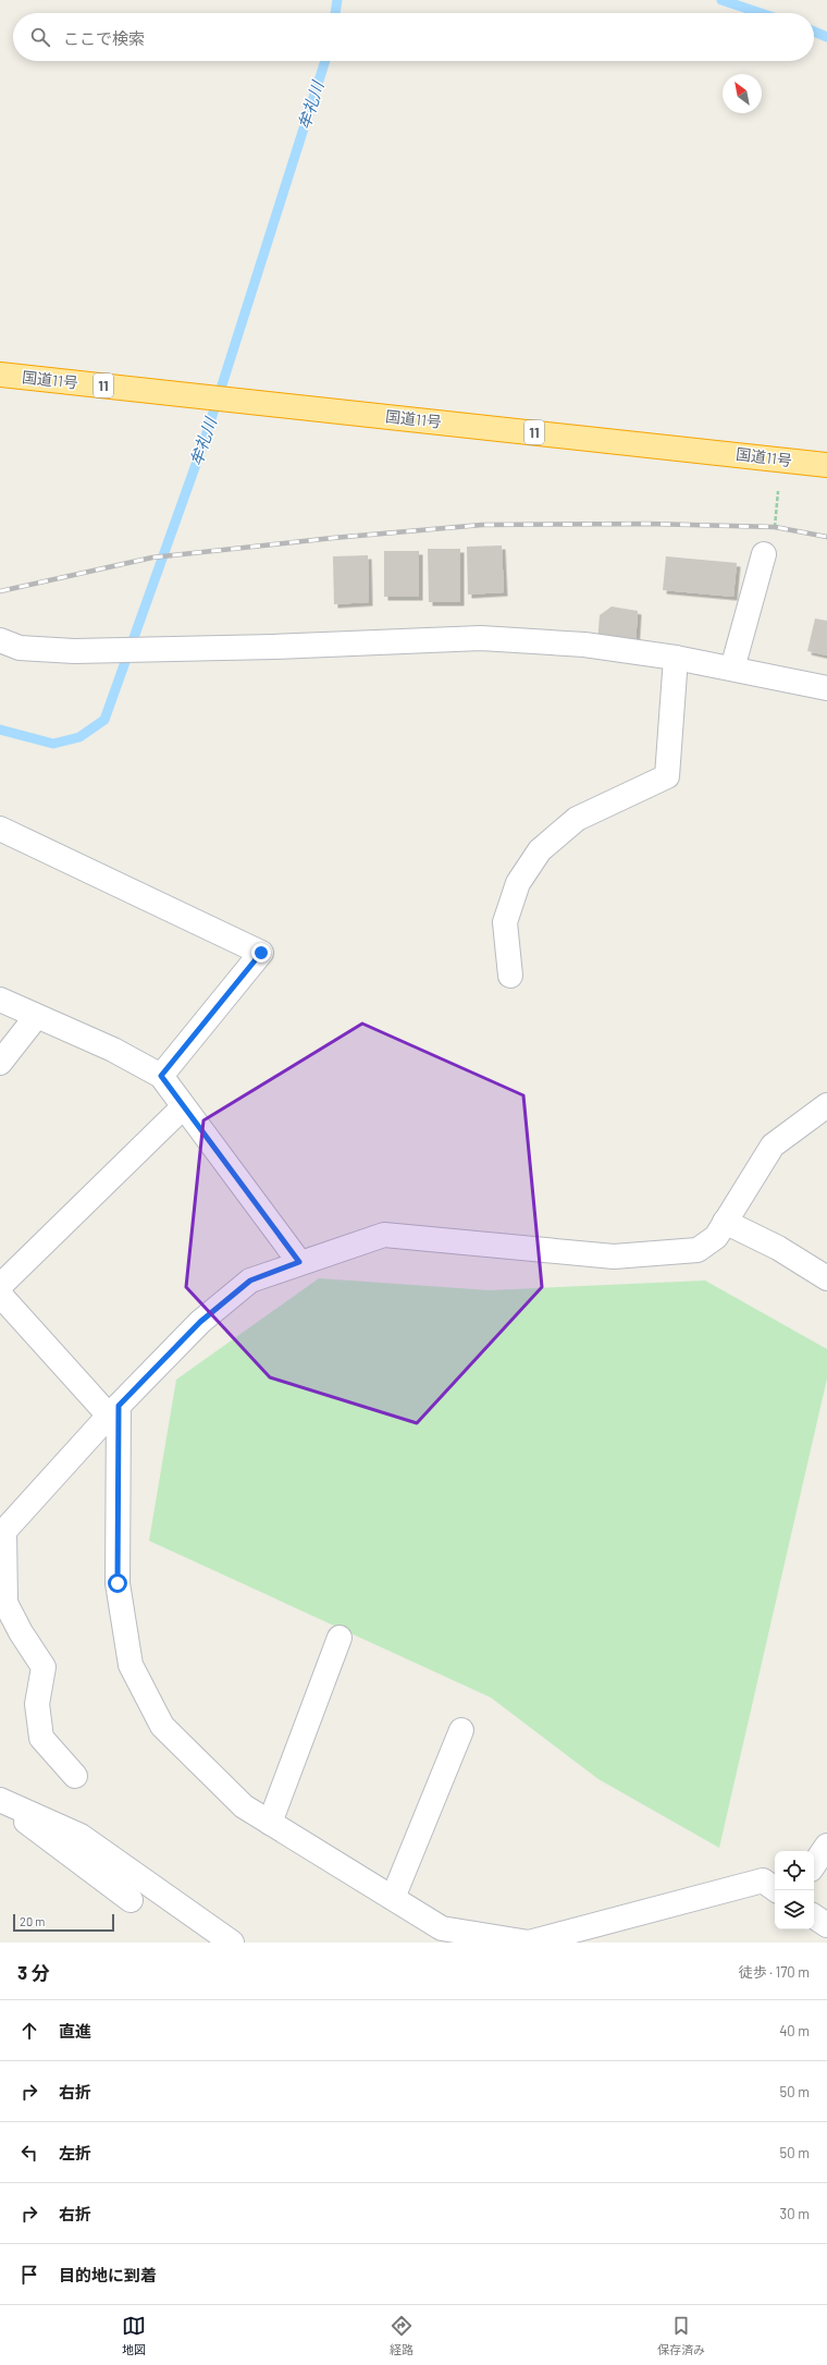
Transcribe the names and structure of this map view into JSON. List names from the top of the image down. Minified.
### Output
{"streets":{"highway":["国道11号","11"]},"water":["牟礼川"],"scale_bar":"20 m","north":"top left","page":{"search":"ここで検索","scale":"20 m","heading":["3 分","徒歩 · 170 m"],"list":[["直進","40 m"],["右折","50 m"],["左折","50 m"],["右折","30 m"],"目的地に到着"],"nav":["地図","経路","保存済み"]}}
